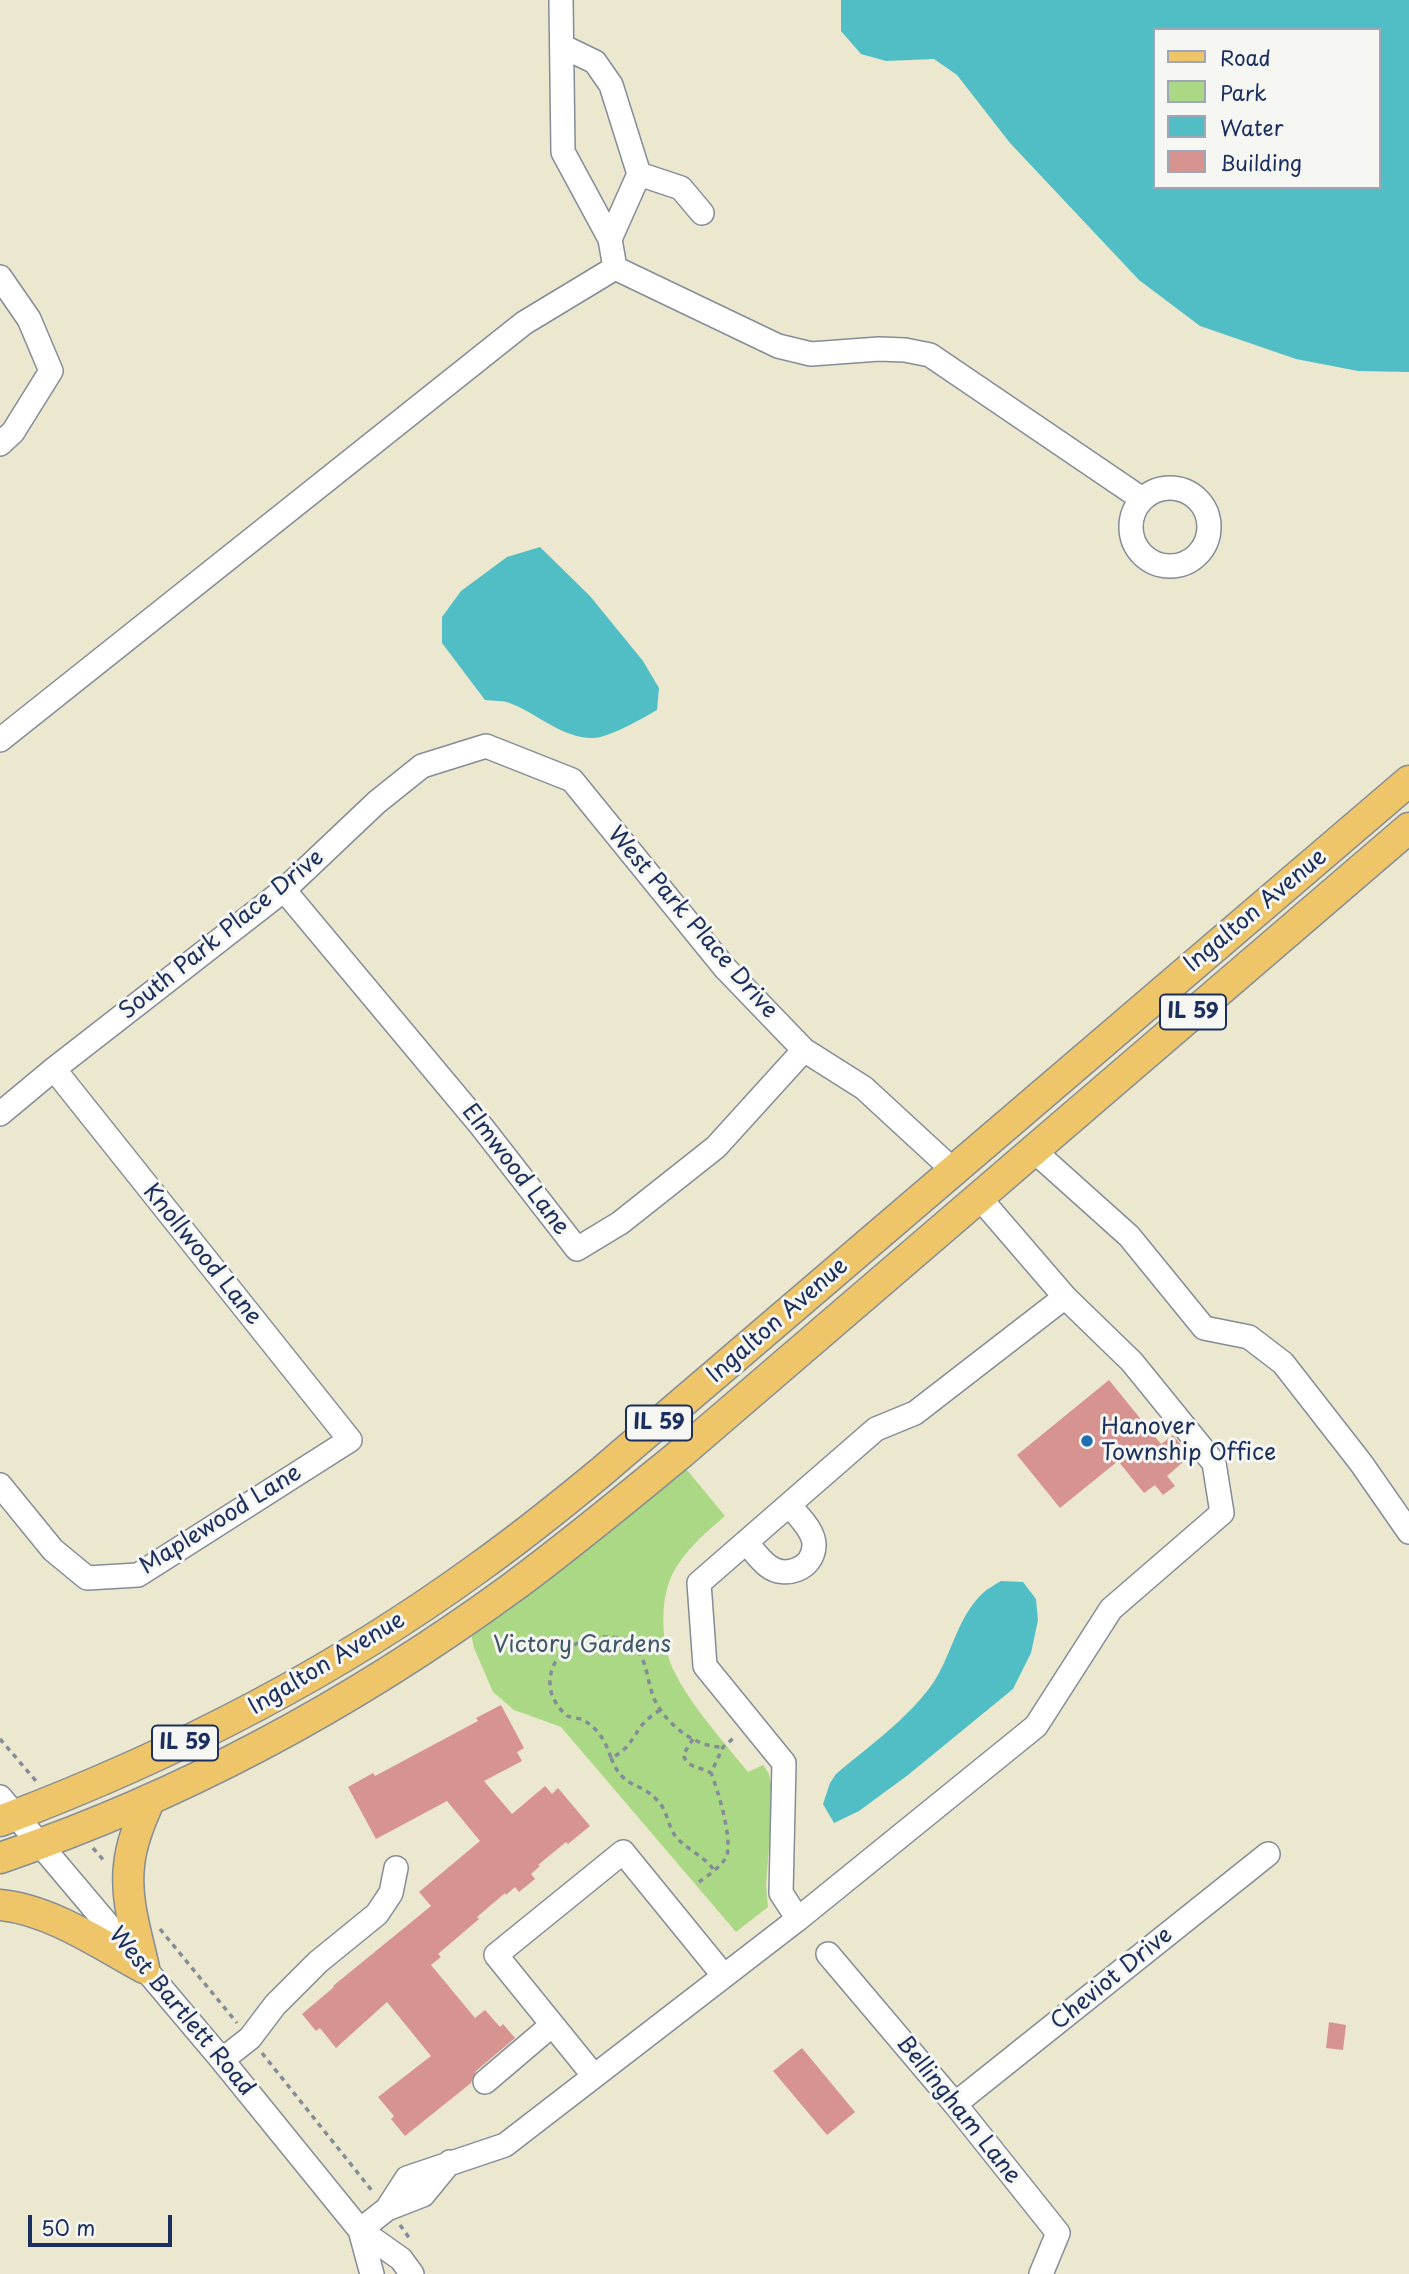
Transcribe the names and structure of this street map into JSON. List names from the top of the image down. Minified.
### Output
{"streets":{"main road":["Ingalton Avenue","IL 59"],"street":["West Park Place Drive","South Park Place Drive","Elmwood Lane","Knollwood Lane","Maplewood Lane","Cheviot Drive","West Bartlett Road","Bellingham Lane"]},"crossings":[["Ingalton Avenue","West Park Place Drive"],["Ingalton Avenue","IL 59"],["Ingalton Avenue","West Bartlett Road"],["West Park Place Drive","South Park Place Drive"],["West Park Place Drive","Elmwood Lane"],["South Park Place Drive","Elmwood Lane"],["South Park Place Drive","Knollwood Lane"],["IL 59","West Bartlett Road"],["Knollwood Lane","Maplewood Lane"],["Cheviot Drive","Bellingham Lane"]],"parks":["Victory Gardens"],"places":["Hanover Township Office"],"legend":["Road","Park","Water","Building"],"scale_bar":"50 m"}
